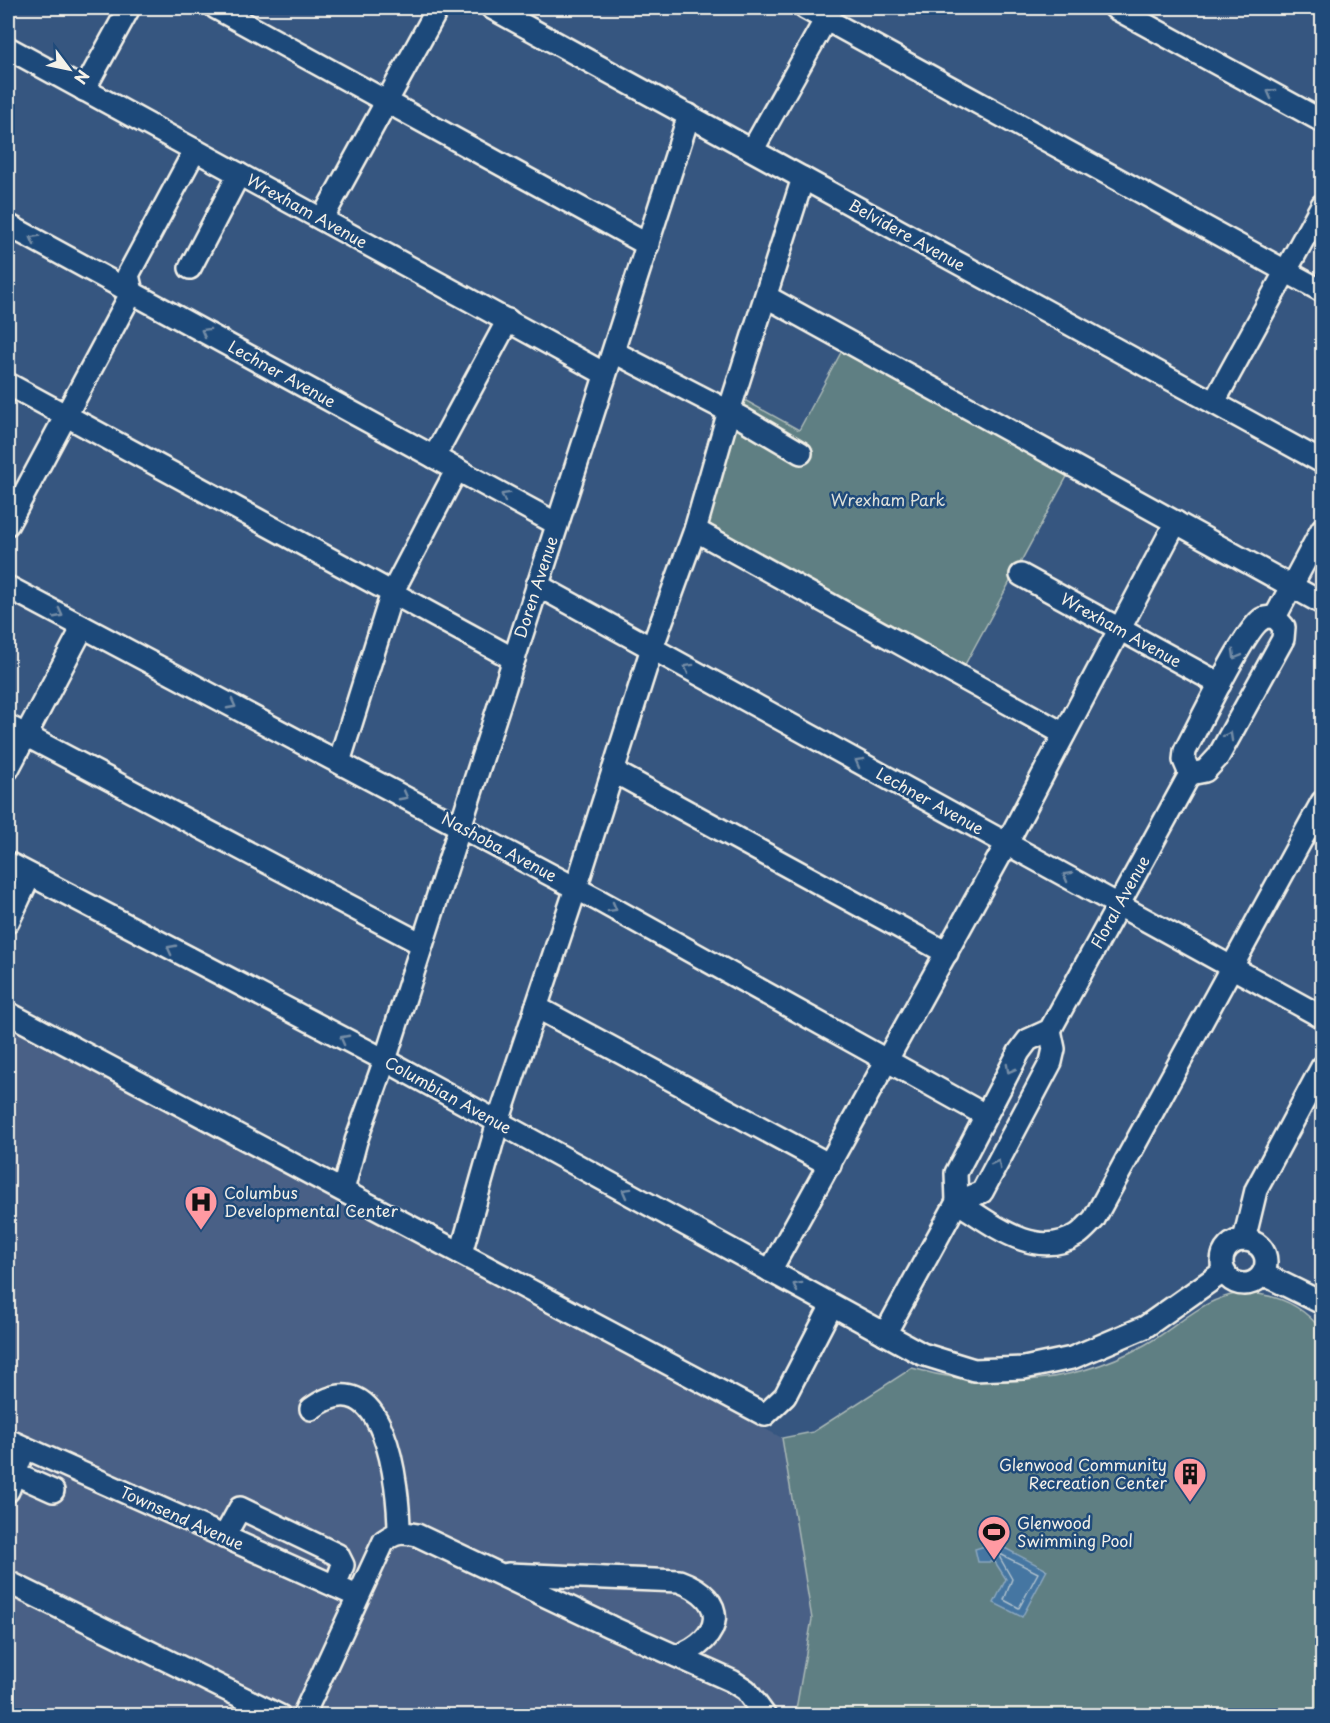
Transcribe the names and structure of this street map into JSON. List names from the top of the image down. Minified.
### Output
{"streets":{"street":["Wrexham Avenue","Belvidere Avenue","Lechner Avenue","Doren Avenue","Nashoba Avenue","Floral Avenue","Columbian Avenue","Townsend Avenue"]},"crossings":[["Wrexham Avenue","Doren Avenue"],["Belvidere Avenue","Doren Avenue"],["Lechner Avenue","Doren Avenue"],["Lechner Avenue","Floral Avenue"],["Doren Avenue","Nashoba Avenue"],["Doren Avenue","Columbian Avenue"]],"parks":["Wrexham Park"],"places":{"hospital":["Columbus Developmental Center"],"building":["Glenwood Community Recreation Center"],"sports":["Glenwood Swimming Pool"]},"north":"bottom right"}
